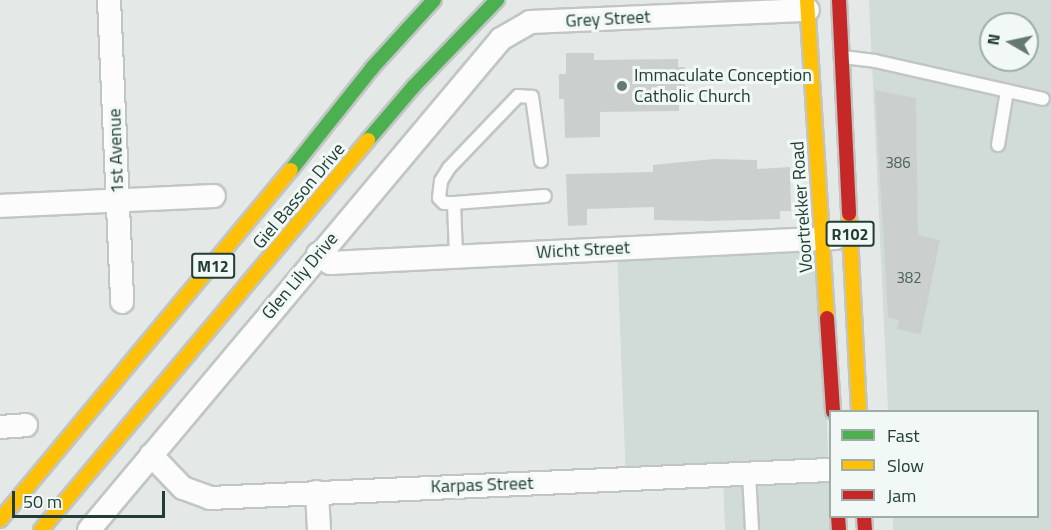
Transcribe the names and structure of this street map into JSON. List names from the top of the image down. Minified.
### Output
{"streets":{"main road":["Giel Basson Drive","Voortrekker Road","R102","M12"],"street":["Grey Street","1st Avenue","Wicht Street","Glen Lily Drive","Karpas Street"]},"crossings":[["Grey Street","Voortrekker Road"],["Grey Street","Glen Lily Drive"],["Voortrekker Road","Wicht Street"],["R102","Wicht Street"],["Wicht Street","Glen Lily Drive"],["Glen Lily Drive","Karpas Street"]],"places":["Immaculate Conception Catholic Church"],"house_numbers":["386","382"],"legend":["Fast","Slow","Jam"],"scale_bar":"50 m","north":"left"}
